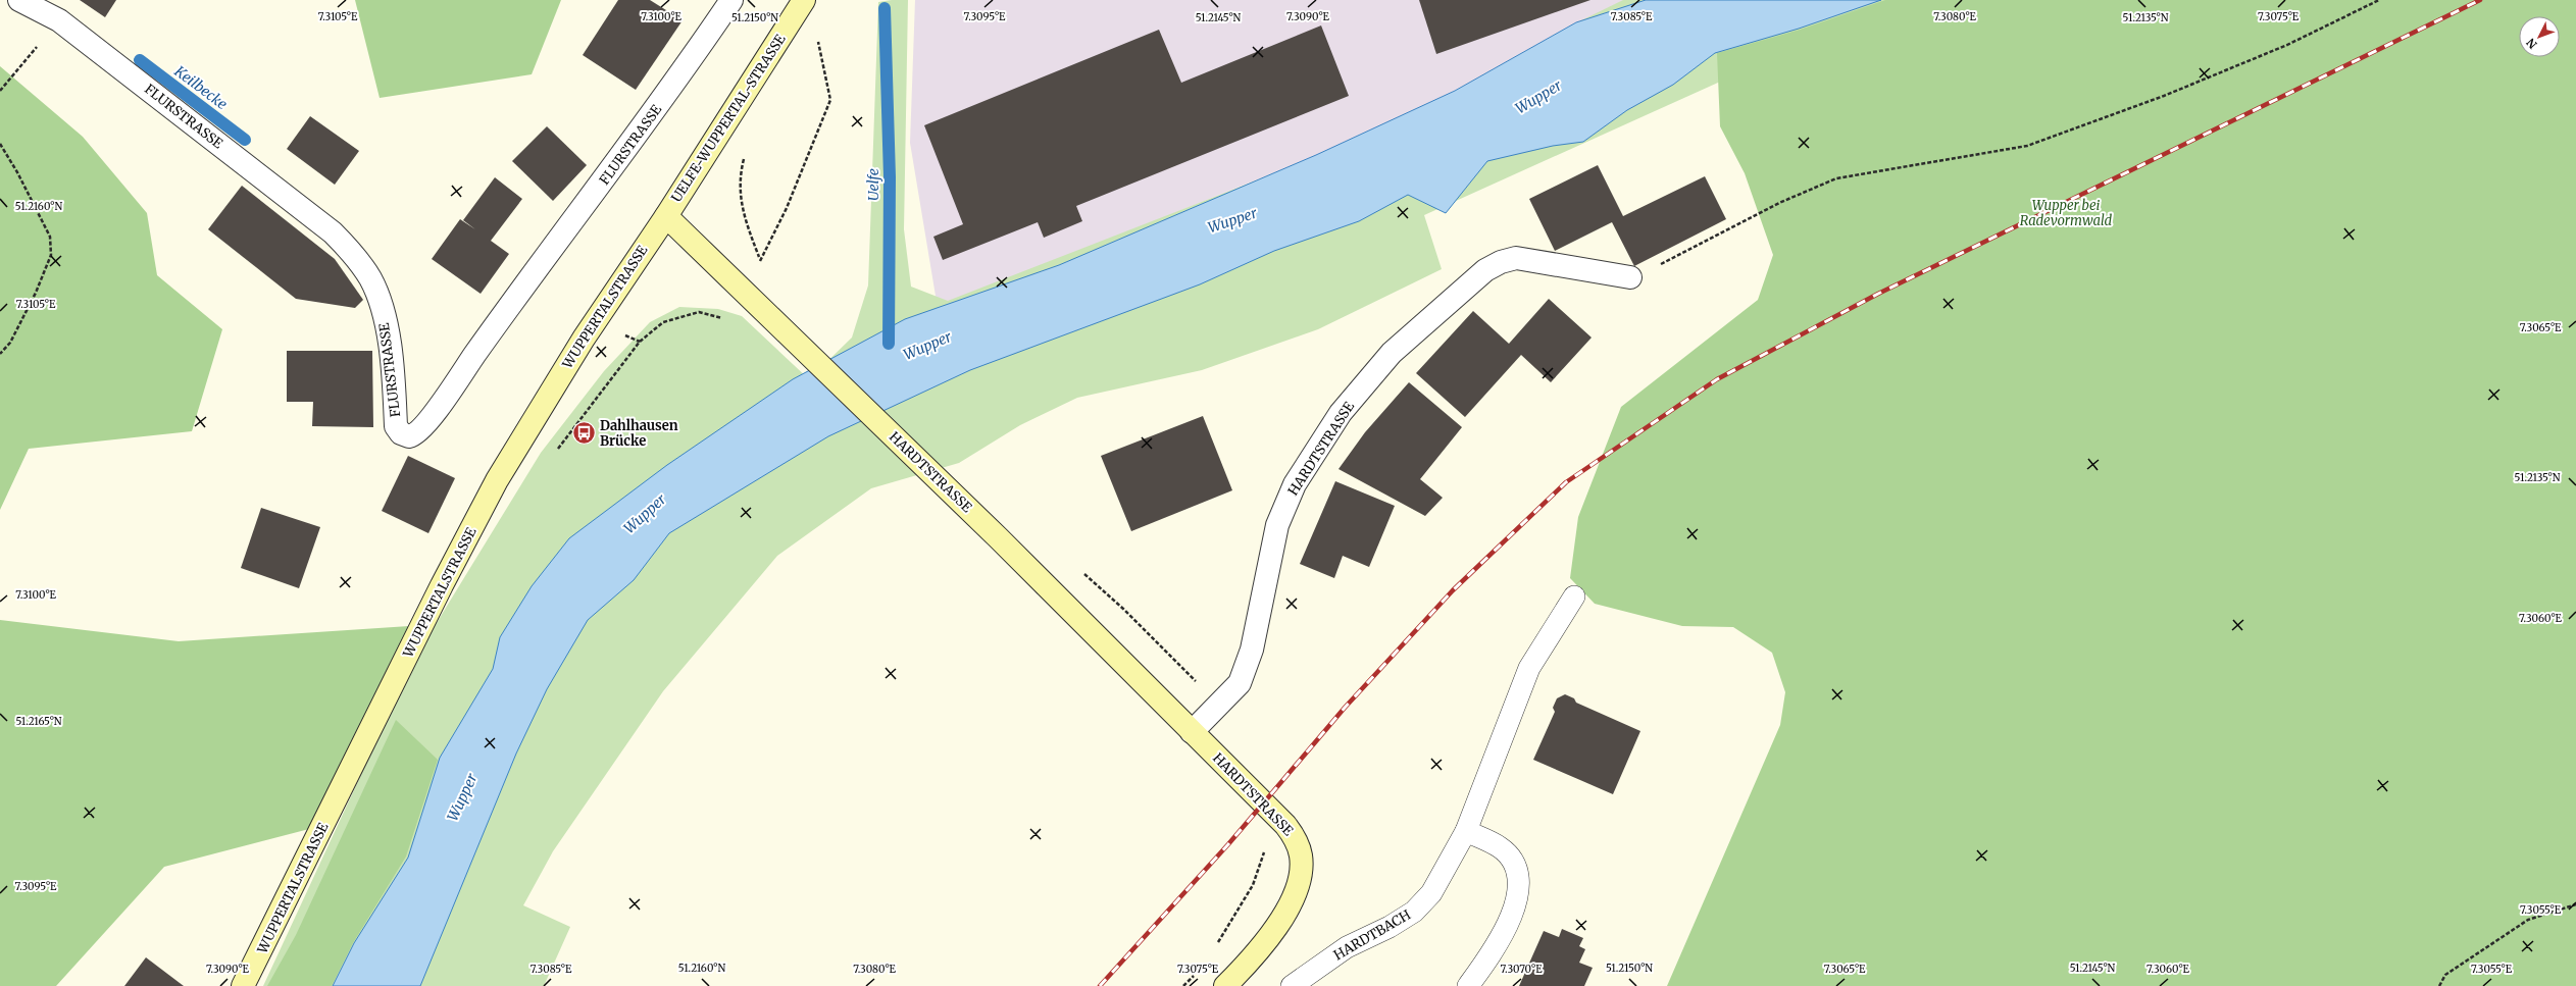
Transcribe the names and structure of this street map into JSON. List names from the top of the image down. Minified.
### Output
{"streets":{"main road":["UELFE-WUPPERTAL-STRASSE","WUPPERTALSTRASSE","HARDTSTRASSE"],"street":["FLURSTRASSE"],"lane":["HARDTBACH"]},"crossings":[["UELFE-WUPPERTAL-STRASSE","WUPPERTALSTRASSE"],["UELFE-WUPPERTAL-STRASSE","HARDTSTRASSE"],["WUPPERTALSTRASSE","HARDTSTRASSE"]],"water":["Keilbecke","Wupper","Uelfe"],"parks":["Wupper bei Radevormwald"],"places":{"bus stop":["Dahlhausen Brücke"]},"north":"bottom left","coordinates":["7.3105°E","7.3100°E","7.3095°E","7.3090°E","7.3085°E","7.3080°E","7.3075°E","51.2150°N","51.2145°N","51.2135°N","51.2160°N","7.3065°E","7.3060°E","51.2165°N","7.3055°E","7.3070°E"]}
